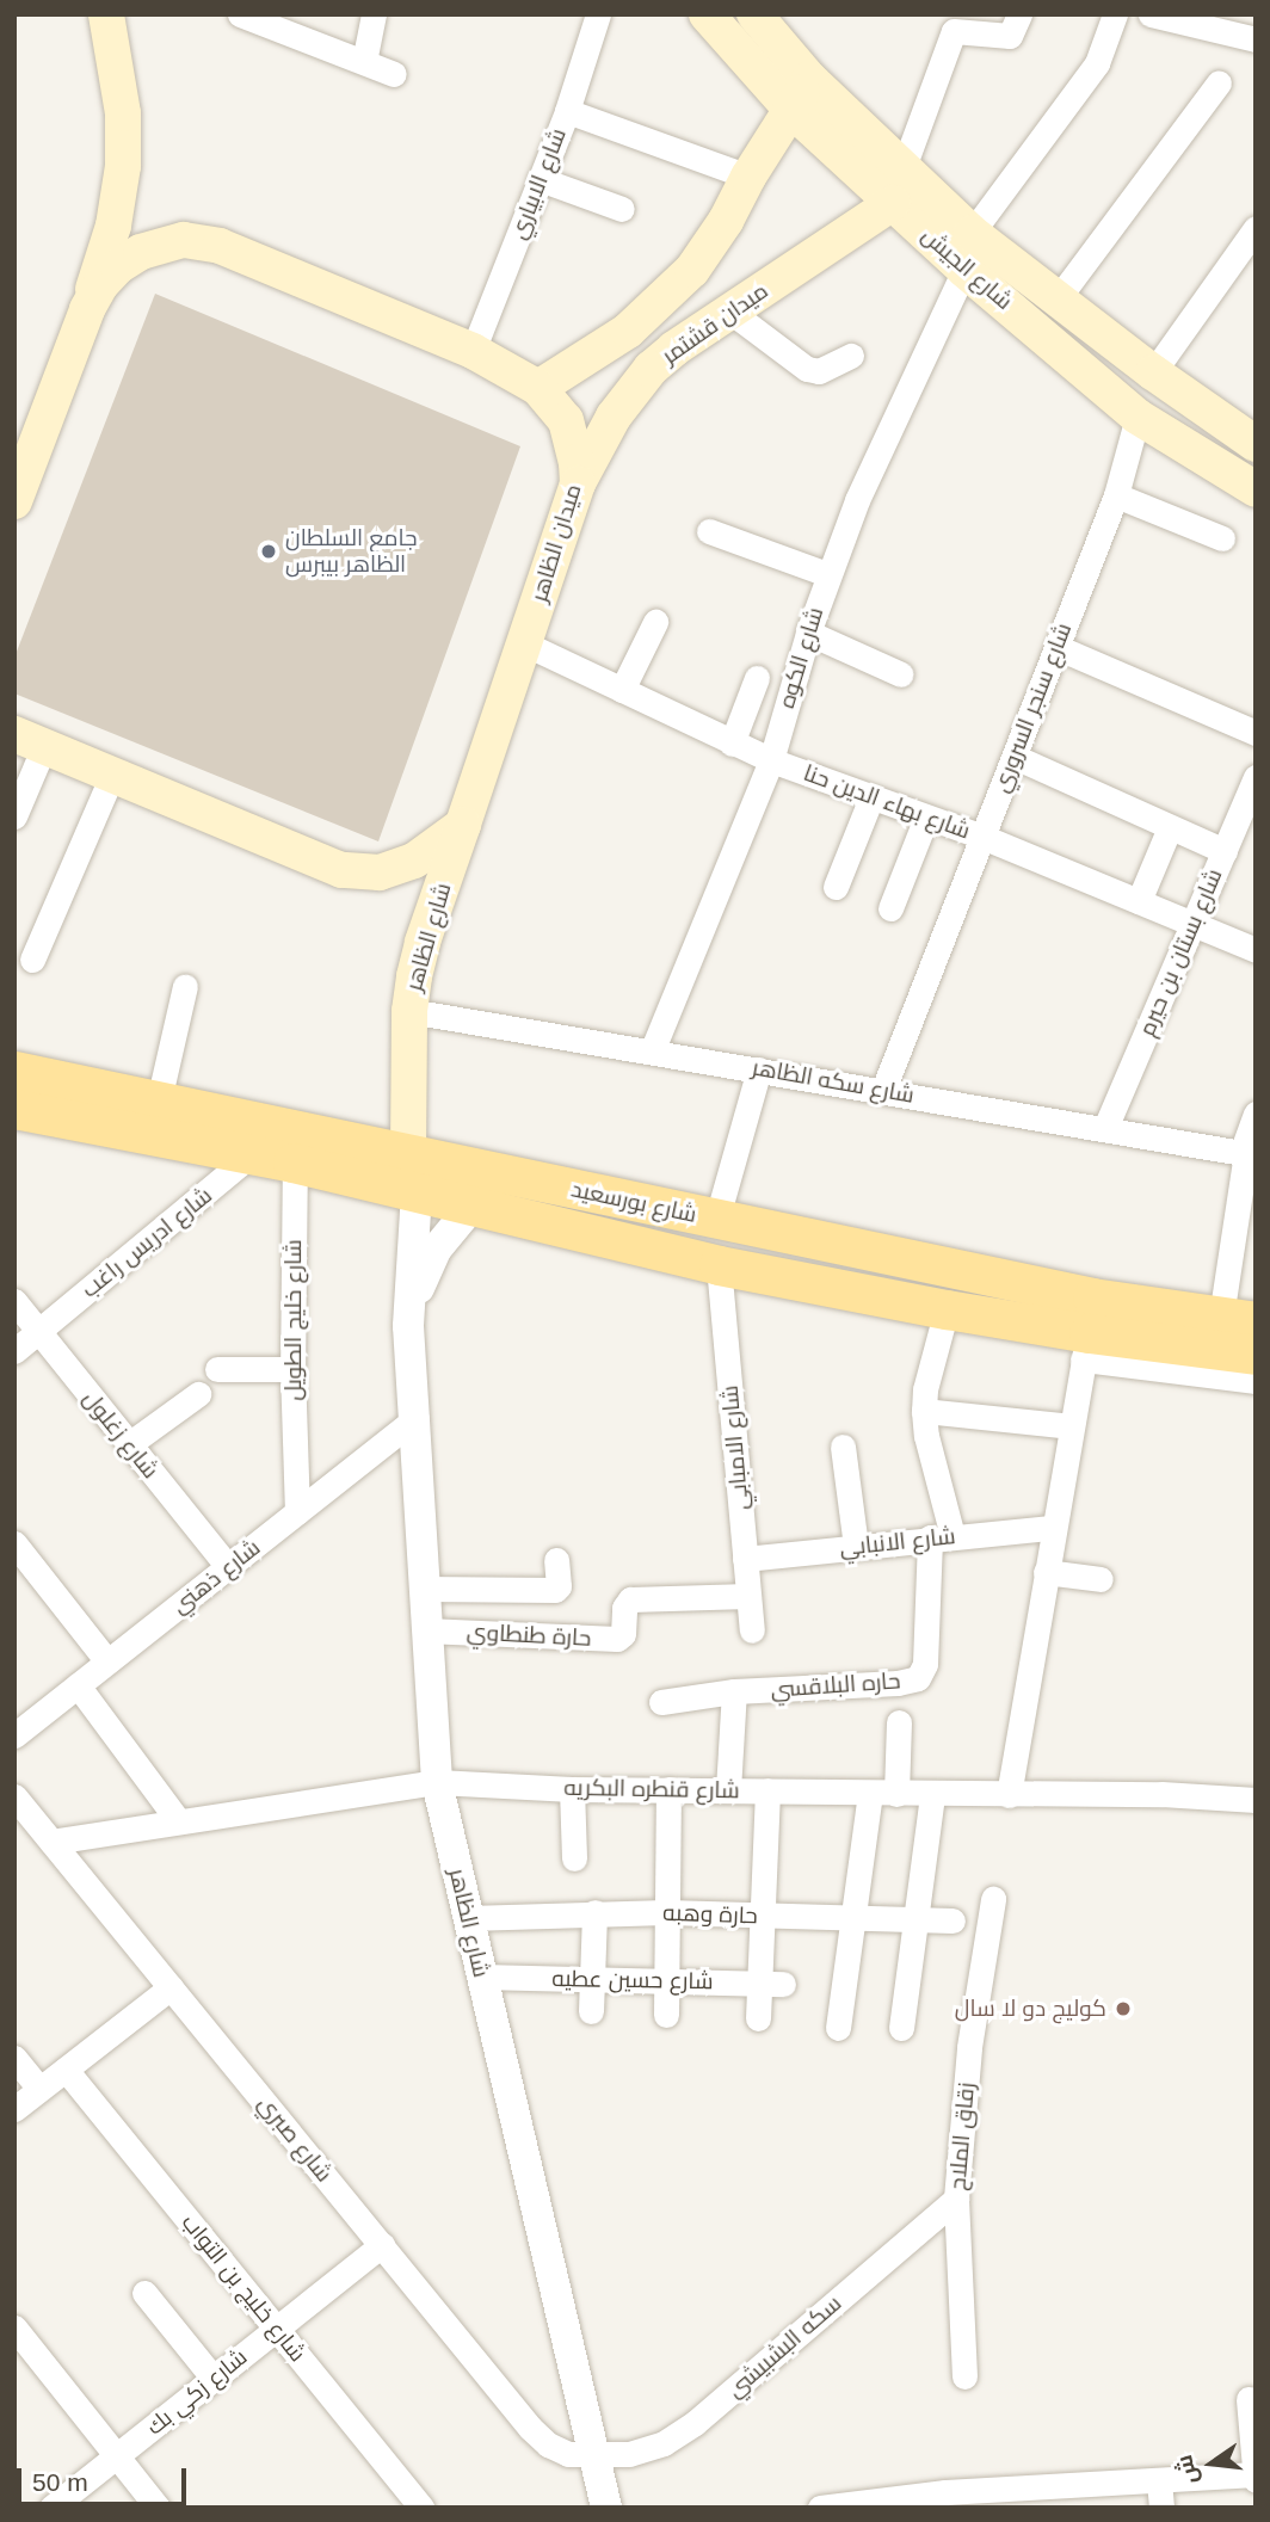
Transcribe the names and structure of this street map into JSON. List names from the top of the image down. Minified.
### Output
{"streets":{"main road":["شارع الجيش","ميدان قشتمر","ميدان الظاهر","شارع الظاهر","شارع بورسعيد"],"street":["شارع الابياري","شارع الكوه","شارع سنجر السروري","شارع بهاء الدين حنا","شارع بستان بن حيرم","شارع سكه الظاهر","شارع ادريس راغب","شارع خليج الطويل","شارع زغلول","شارع الامبابي","شارع الانبابي","شارع ذهني","حارة طنطاوي","حاره البلاقسي","شارع قنطره البكريه","حارة وهبه","شارع حسين عطيه","زقاق الملاح","شارع صبري","شارع خليج بن التواب","سكه البشبيشي","شارع زكي بك"]},"crossings":[["شارع الابياري","ميدان الظاهر"],["شارع الجيش","ميدان قشتمر"],["شارع الجيش","شارع الكوه"],["شارع الجيش","شارع سنجر السروري"],["ميدان قشتمر","ميدان الظاهر"],["ميدان الظاهر","شارع بهاء الدين حنا"],["ميدان الظاهر","شارع الظاهر"],["شارع الكوه","شارع بهاء الدين حنا"],["شارع الكوه","شارع سكه الظاهر"],["شارع سنجر السروري","شارع بهاء الدين حنا"],["شارع سنجر السروري","شارع سكه الظاهر"],["شارع بهاء الدين حنا","شارع بستان بن حيرم"],["شارع الظاهر","شارع سكه الظاهر"],["شارع الظاهر","شارع بورسعيد"],["شارع الظاهر","شارع ذهني"],["شارع الظاهر","حارة طنطاوي"],["شارع الظاهر","شارع قنطره البكريه"],["شارع الظاهر","حارة وهبه"],["شارع الظاهر","شارع حسين عطيه"],["شارع الظاهر","شارع صبري"],["شارع الظاهر","سكه البشبيشي"],["شارع بستان بن حيرم","شارع سكه الظاهر"],["شارع بورسعيد","شارع ادريس راغب"],["شارع بورسعيد","شارع خليج الطويل"],["شارع بورسعيد","شارع الامبابي"],["شارع ادريس راغب","شارع خليج الطويل"],["شارع ادريس راغب","شارع زغلول"],["شارع خليج الطويل","شارع ذهني"],["شارع زغلول","شارع ذهني"],["شارع الامبابي","شارع الانبابي"],["شارع الامبابي","حارة طنطاوي"],["شارع الانبابي","حاره البلاقسي"],["شارع قنطره البكريه","شارع صبري"],["زقاق الملاح","سكه البشبيشي"],["شارع صبري","سكه البشبيشي"],["شارع صبري","شارع زكي بك"],["شارع خليج بن التواب","شارع زكي بك"]],"places":["جامع السلطان الظاهر بيبرس","كوليج دو لا سال"],"scale_bar":"50 m","north":"left"}
